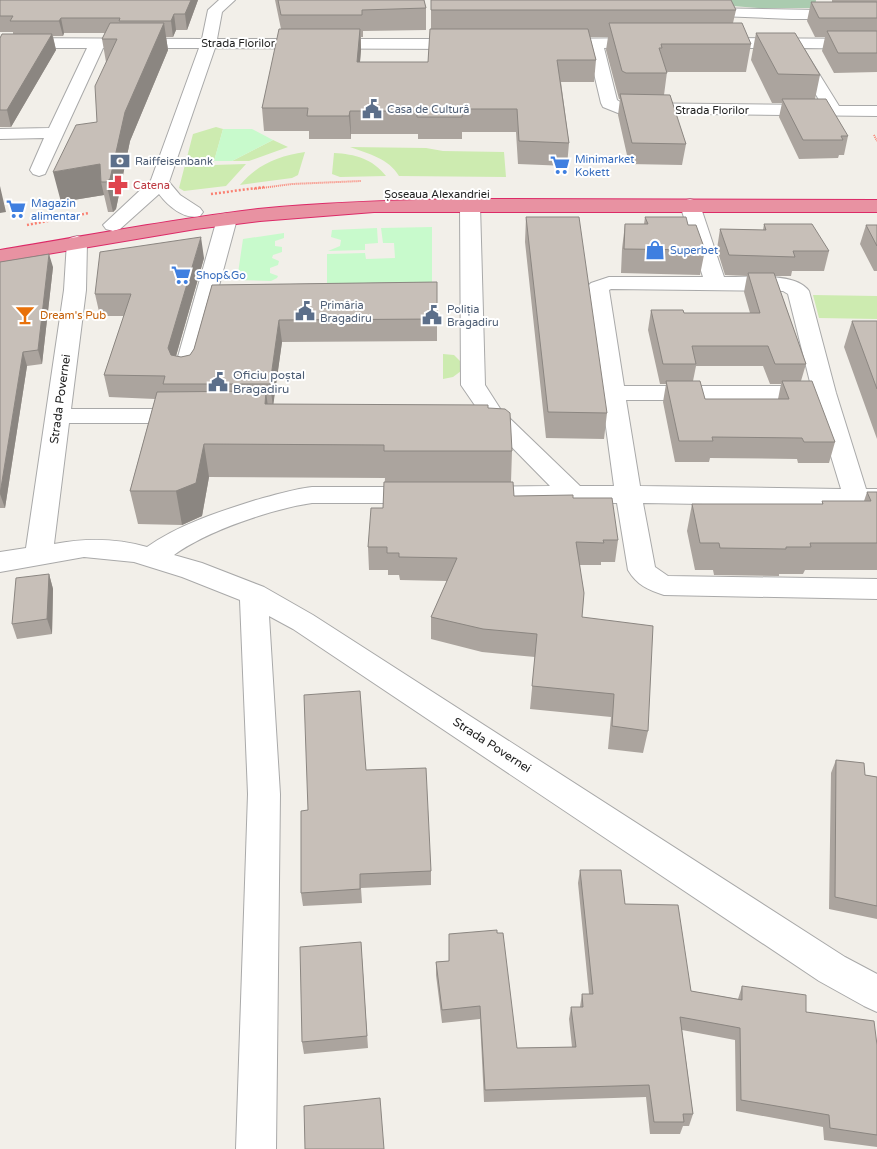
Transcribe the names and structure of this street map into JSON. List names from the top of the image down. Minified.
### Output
{"streets":{"highway":["Șoseaua Alexandriei"],"street":["Strada Florilor","Strada Povernei"]},"crossings":[["Șoseaua Alexandriei","Strada Povernei"]],"places":{"public building":["Casa de Cultură","Primăria Bragadiru","Poliția Bragadiru","Oficiu poștal Bragadiru"],"bank":["Raiffeisenbank"],"supermarket":["Minimarket Kokett","Magazin alimentar","Shop&Go"],"pharmacy":["Catena"],"shop":["Superbet"],"bar":["Dream's Pub"]}}
